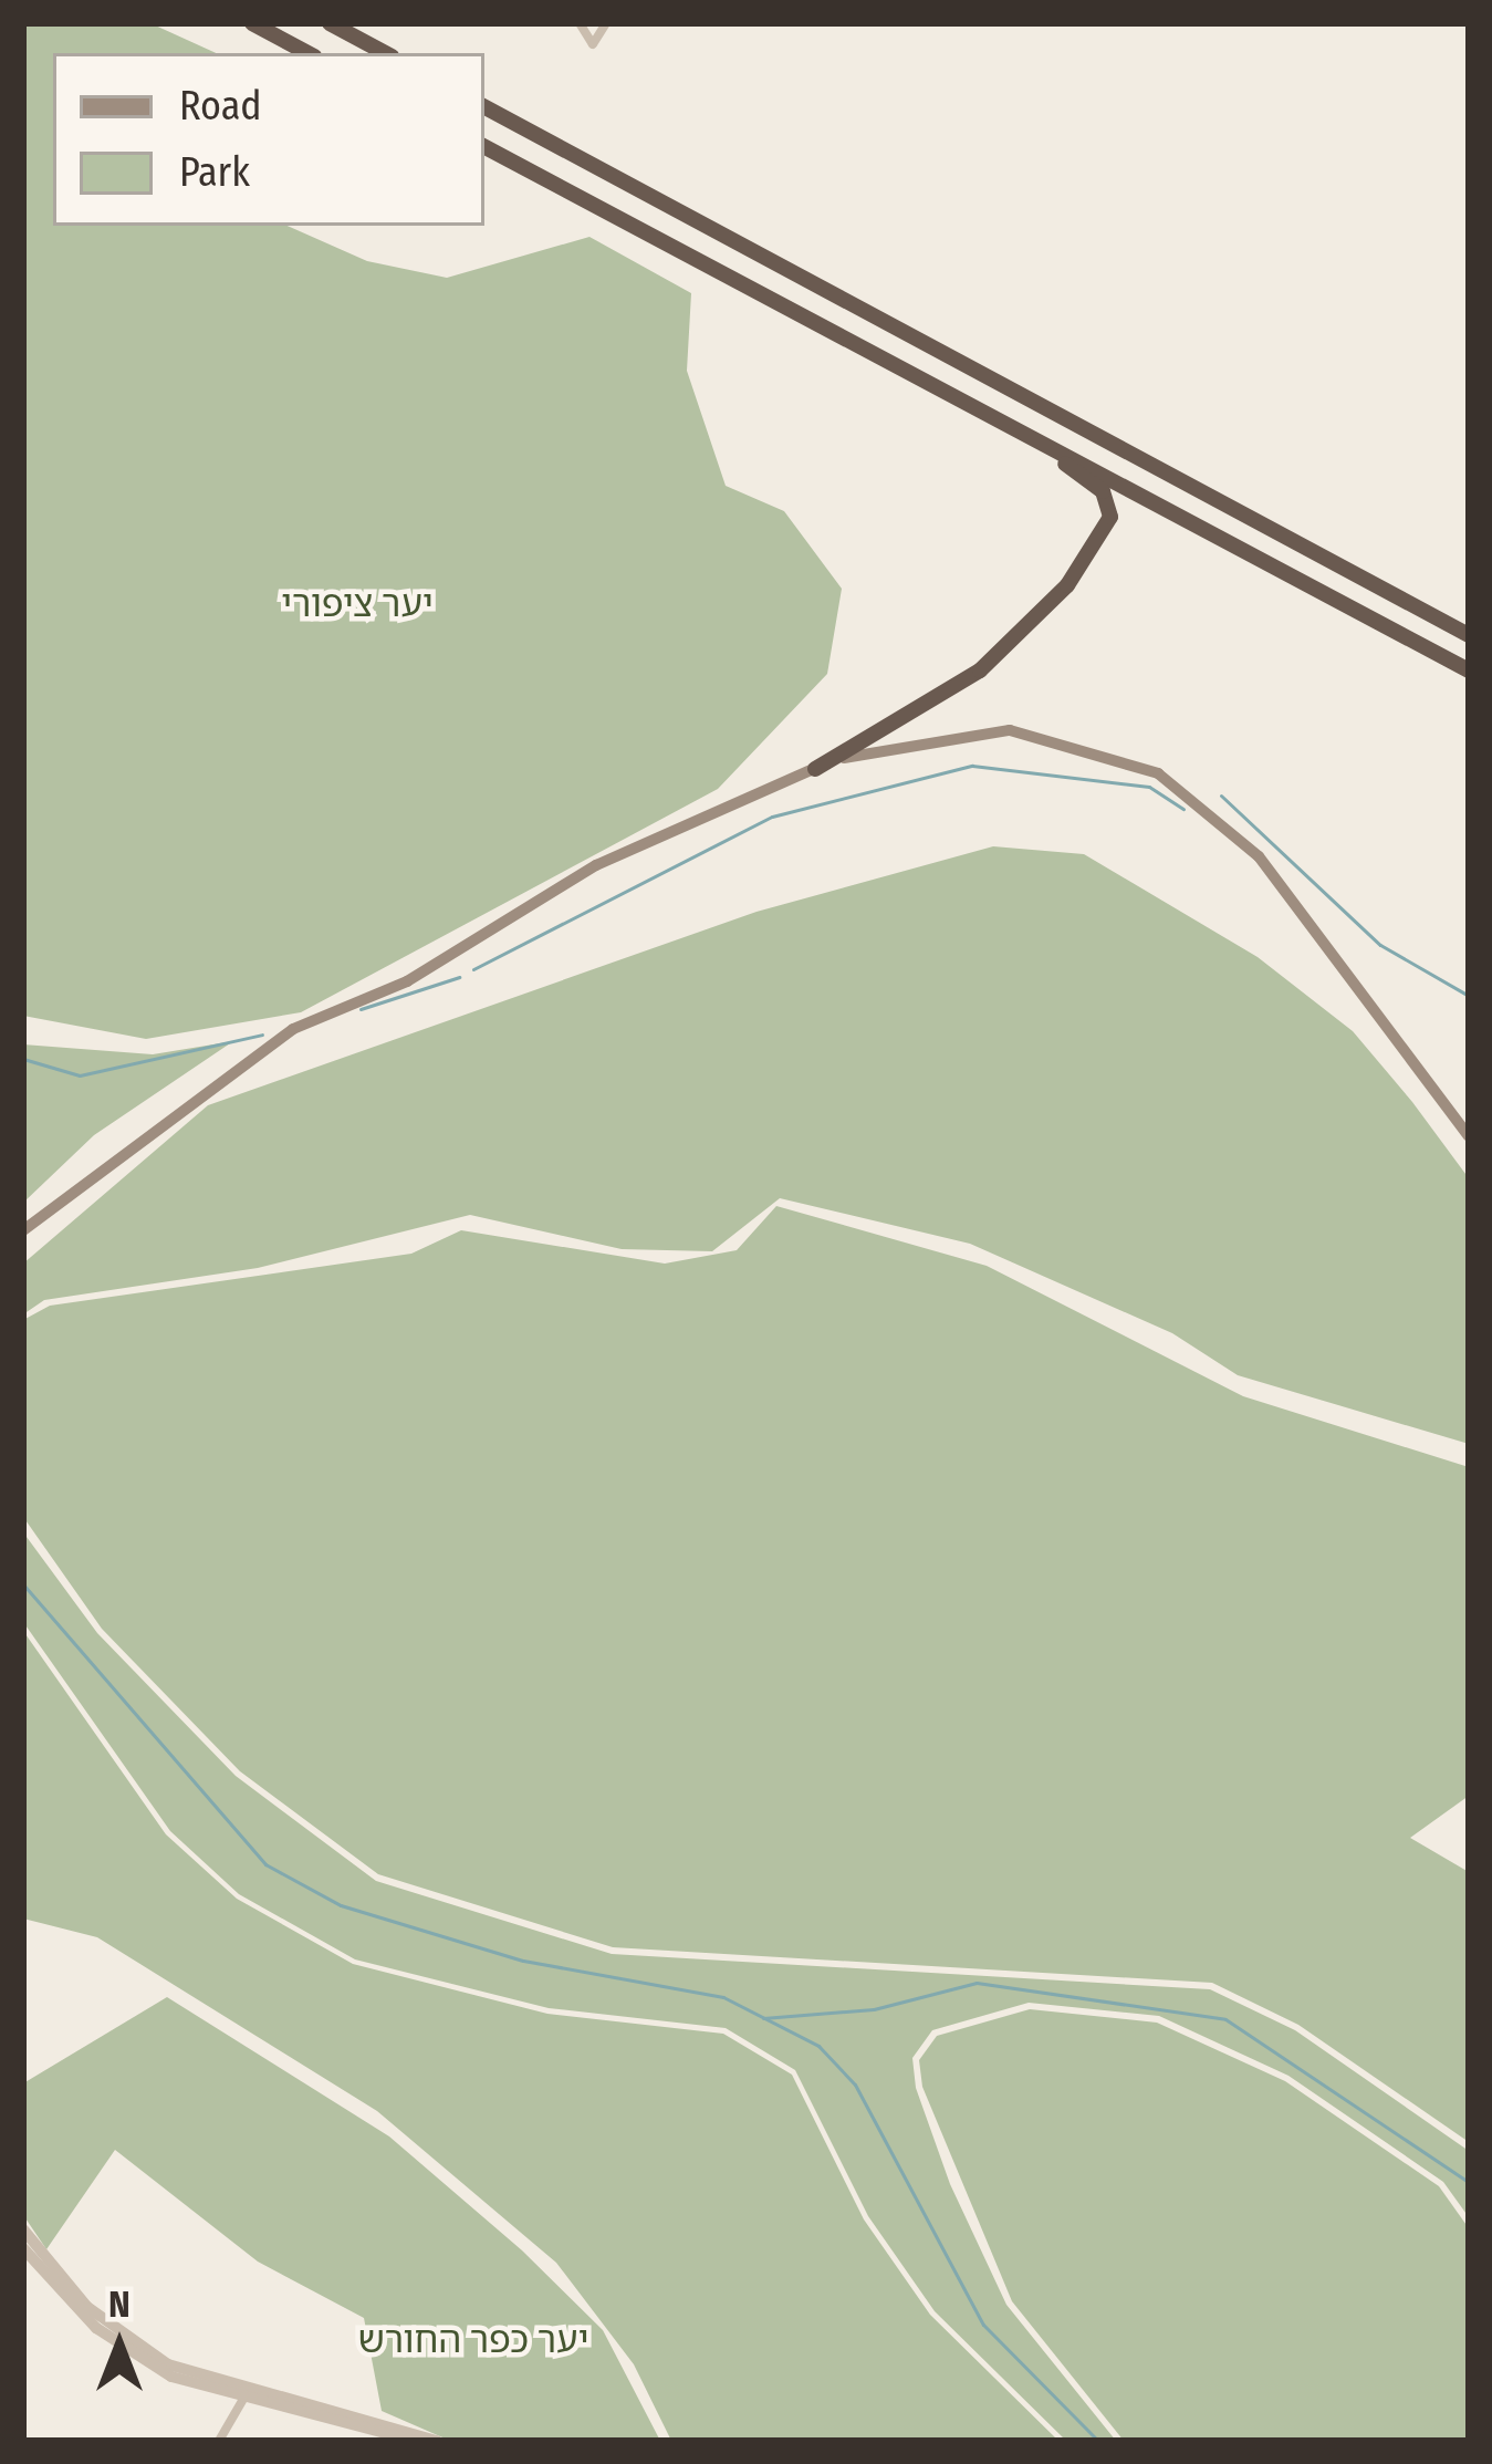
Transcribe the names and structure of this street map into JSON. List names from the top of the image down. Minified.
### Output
{"parks":["יער ציפורי","יער כפר החורש"],"legend":["Road","Park"],"north":"top"}
